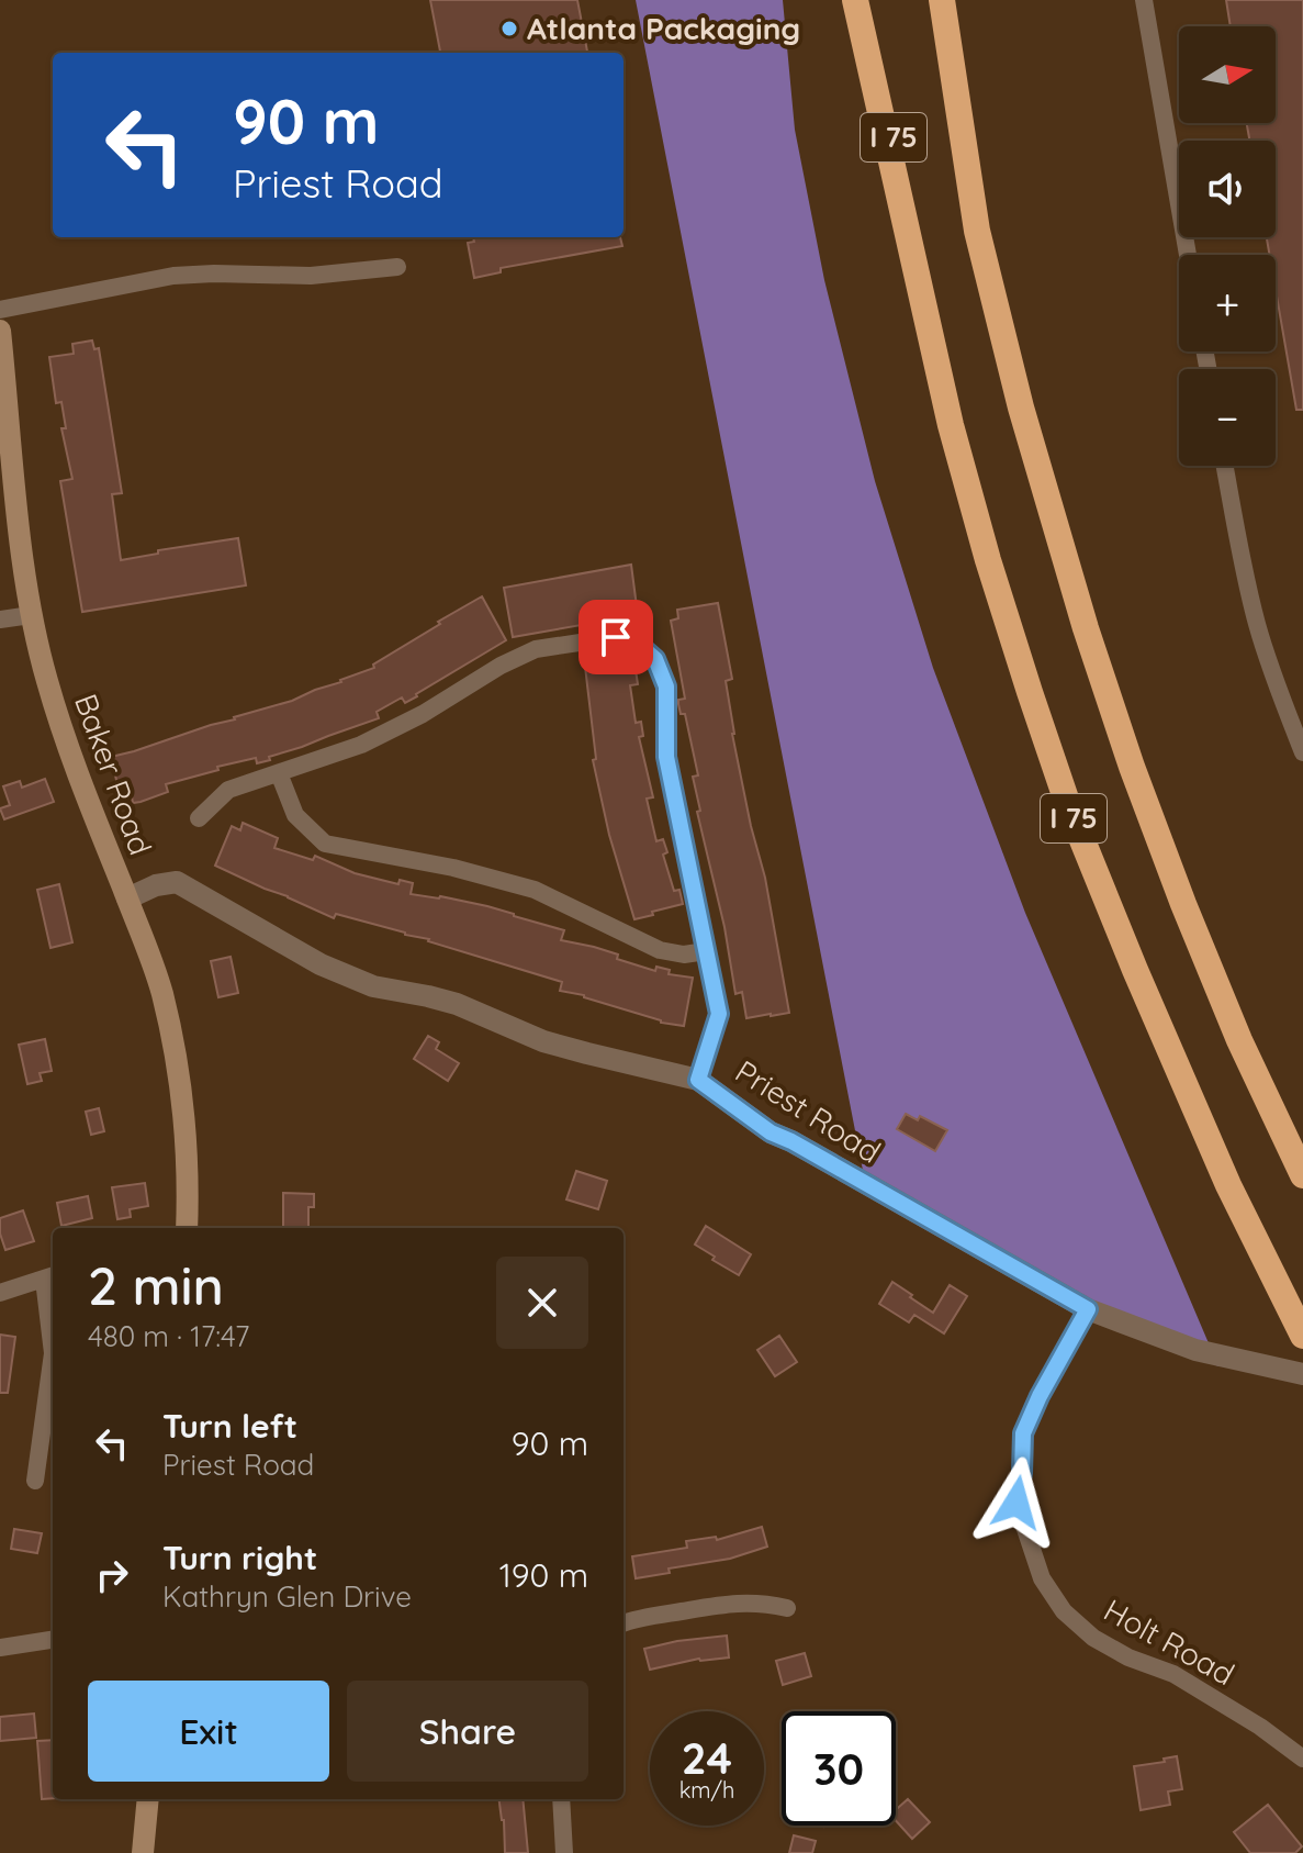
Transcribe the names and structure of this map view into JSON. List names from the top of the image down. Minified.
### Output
{"streets":{"highway":["I 75"],"main road":["Baker Road"],"street":["Priest Road","Holt Road"]},"crossings":[["Baker Road","Priest Road"],["Priest Road","Holt Road"]],"places":["Atlanta Packaging"],"north":"right","page":{"map_buttons":["+","−"],"turn":["90 m","Priest Road"],"heading":["2 min","480 m · 17:47"],"list":[{"name":"Turn left","note":"Priest Road","value":"90 m"},{"name":"Turn right","note":"Kathryn Glen Drive","value":"190 m"}],"buttons":["Exit","Share"],"speed":"24 km/h","limit":"30"}}
